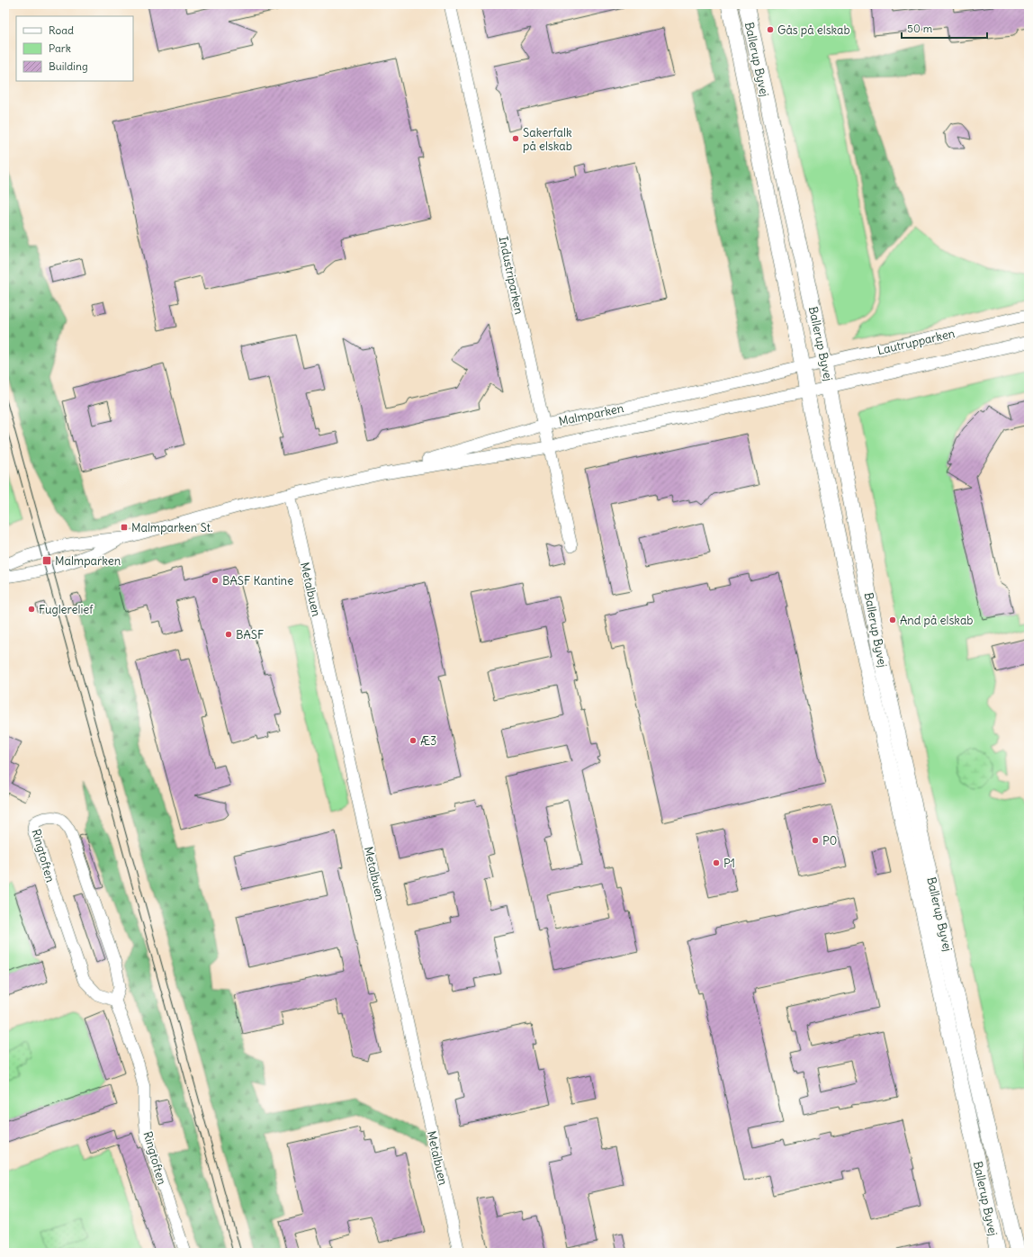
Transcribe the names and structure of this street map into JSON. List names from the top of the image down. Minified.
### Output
{"streets":{"main road":["Ballerup Byvej"],"street":["Industriparken","Lautrupparken","Malmparken","Metalbuen","Ringtoften"]},"crossings":[["Ballerup Byvej","Lautrupparken"],["Ballerup Byvej","Malmparken"],["Industriparken","Malmparken"],["Lautrupparken","Malmparken"],["Malmparken","Metalbuen"]],"places":{"other":["Gås på elskab","Sakerfalk på elskab","BASF Kantine","Fuglerelief","And på elskab","BASF","Æ3","P0","P1"],"transit":["Malmparken St.","Malmparken"]},"legend":["Road","Park","Building"],"scale_bar":"50 m"}
